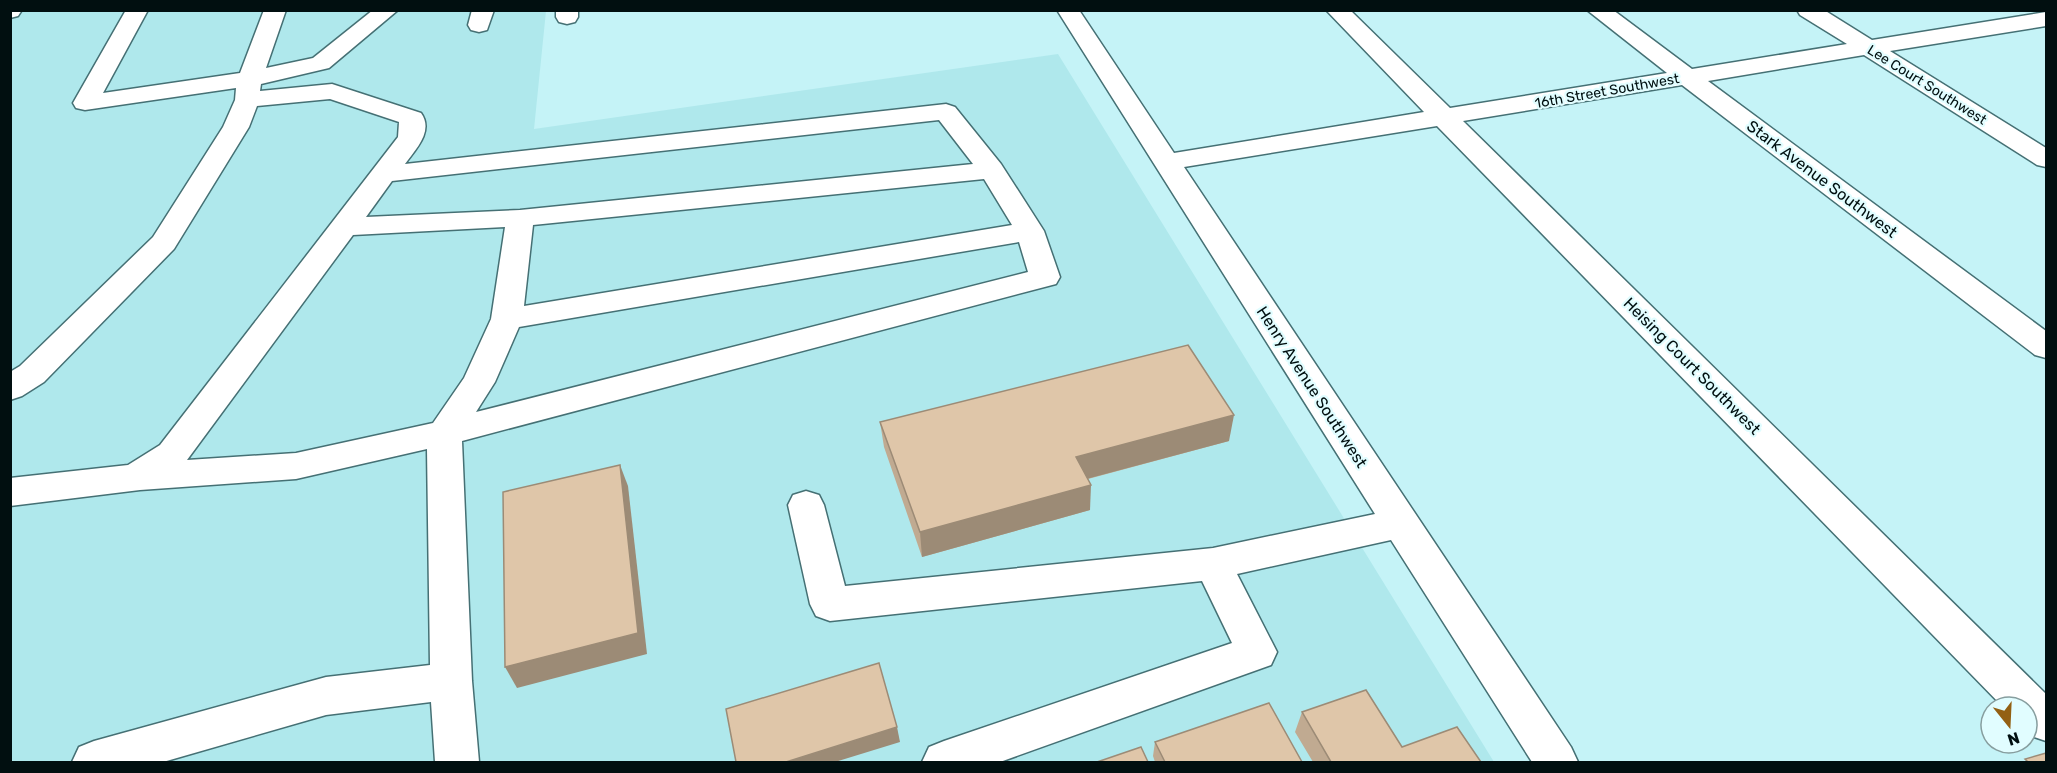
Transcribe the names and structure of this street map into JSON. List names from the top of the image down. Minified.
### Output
{"streets":{"street":["Lee Court Southwest","16th Street Southwest","Stark Avenue Southwest","Heising Court Southwest","Henry Avenue Southwest"]},"crossings":[["Lee Court Southwest","16th Street Southwest"],["16th Street Southwest","Stark Avenue Southwest"],["16th Street Southwest","Heising Court Southwest"],["16th Street Southwest","Henry Avenue Southwest"]],"north":"bottom"}
